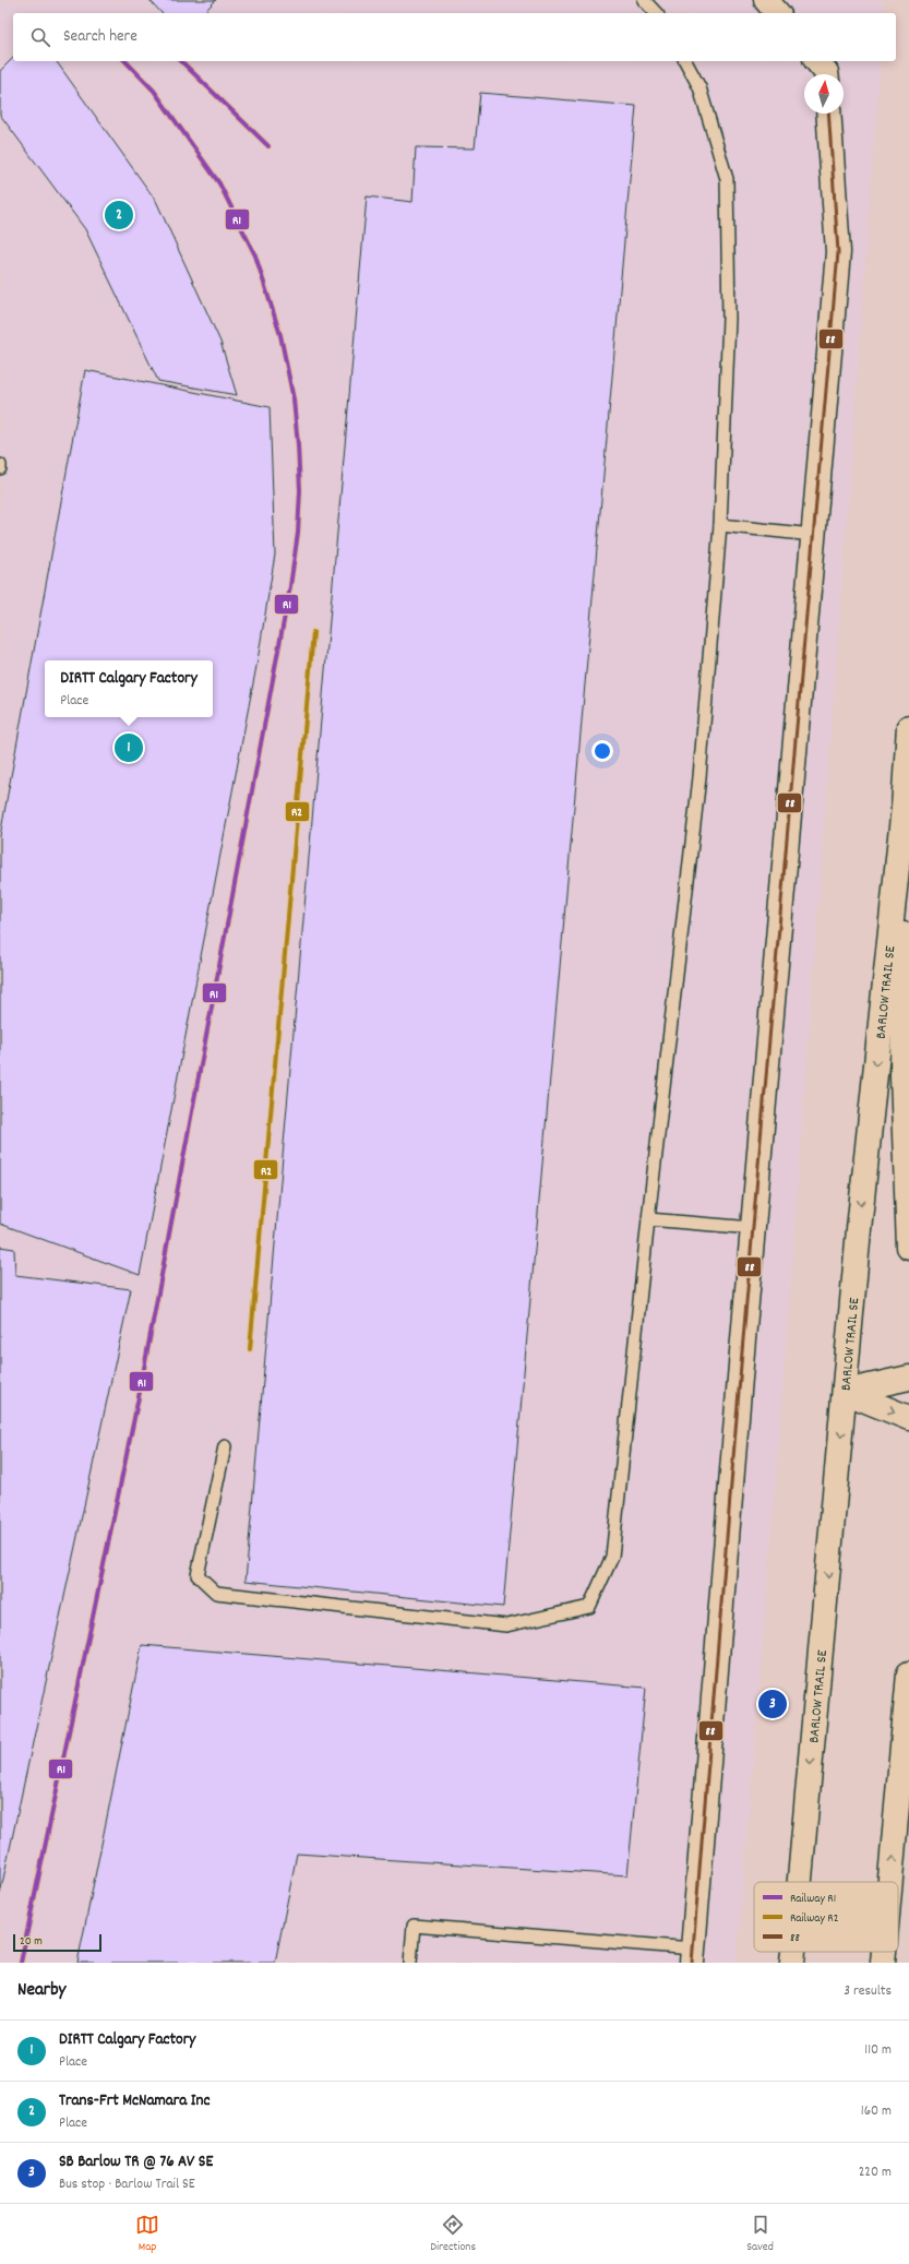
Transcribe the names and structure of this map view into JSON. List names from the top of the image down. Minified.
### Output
{"streets":{"street":["BARLOW TRAIL SE"]},"lines":["rail line R1","transit line 88","rail line R2"],"legend":["Railway R1","Railway R2","88"],"scale_bar":"20 m","north":"top","page":{"search":"Search here","pins":["2","1","3"],"popup":["DIRTT Calgary Factory","Place"],"scale":"20 m","heading":["Nearby","3 results"],"list":[{"mark":"1","name":"DIRTT Calgary Factory","note":"Place","value":"110 m"},{"mark":"2","name":"Trans-Frt McNamara Inc","note":"Place","value":"160 m"},{"mark":"3","name":"SB Barlow TR @ 76 AV SE","note":"Bus stop · Barlow Trail SE","value":"220 m"}],"nav":["Map","Directions","Saved"]}}
